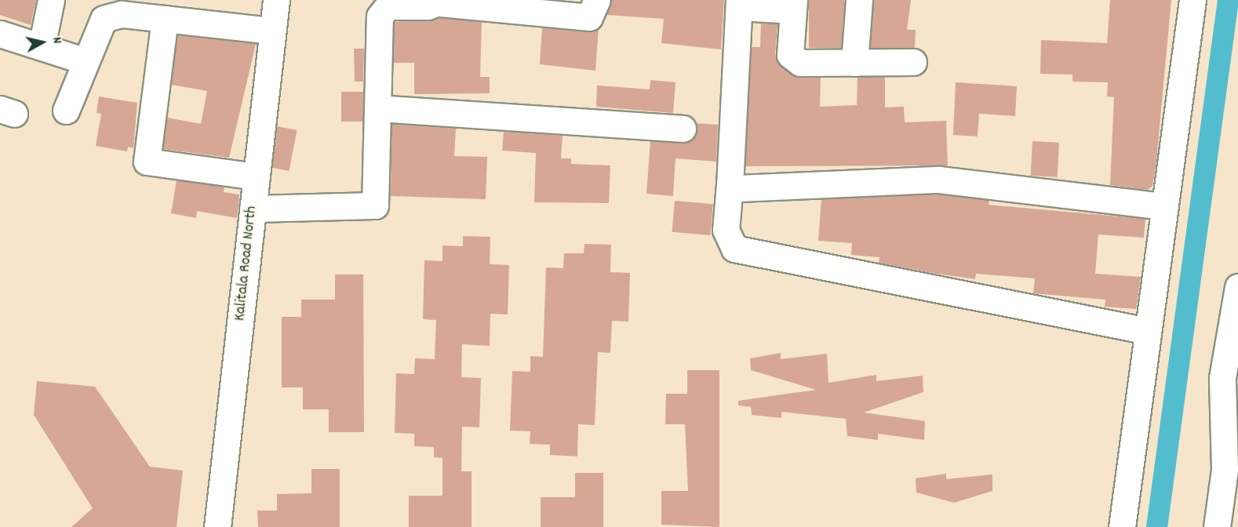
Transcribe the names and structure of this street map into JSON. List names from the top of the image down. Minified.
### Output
{"streets":{"street":["Kalitala Road North"]},"north":"right"}
